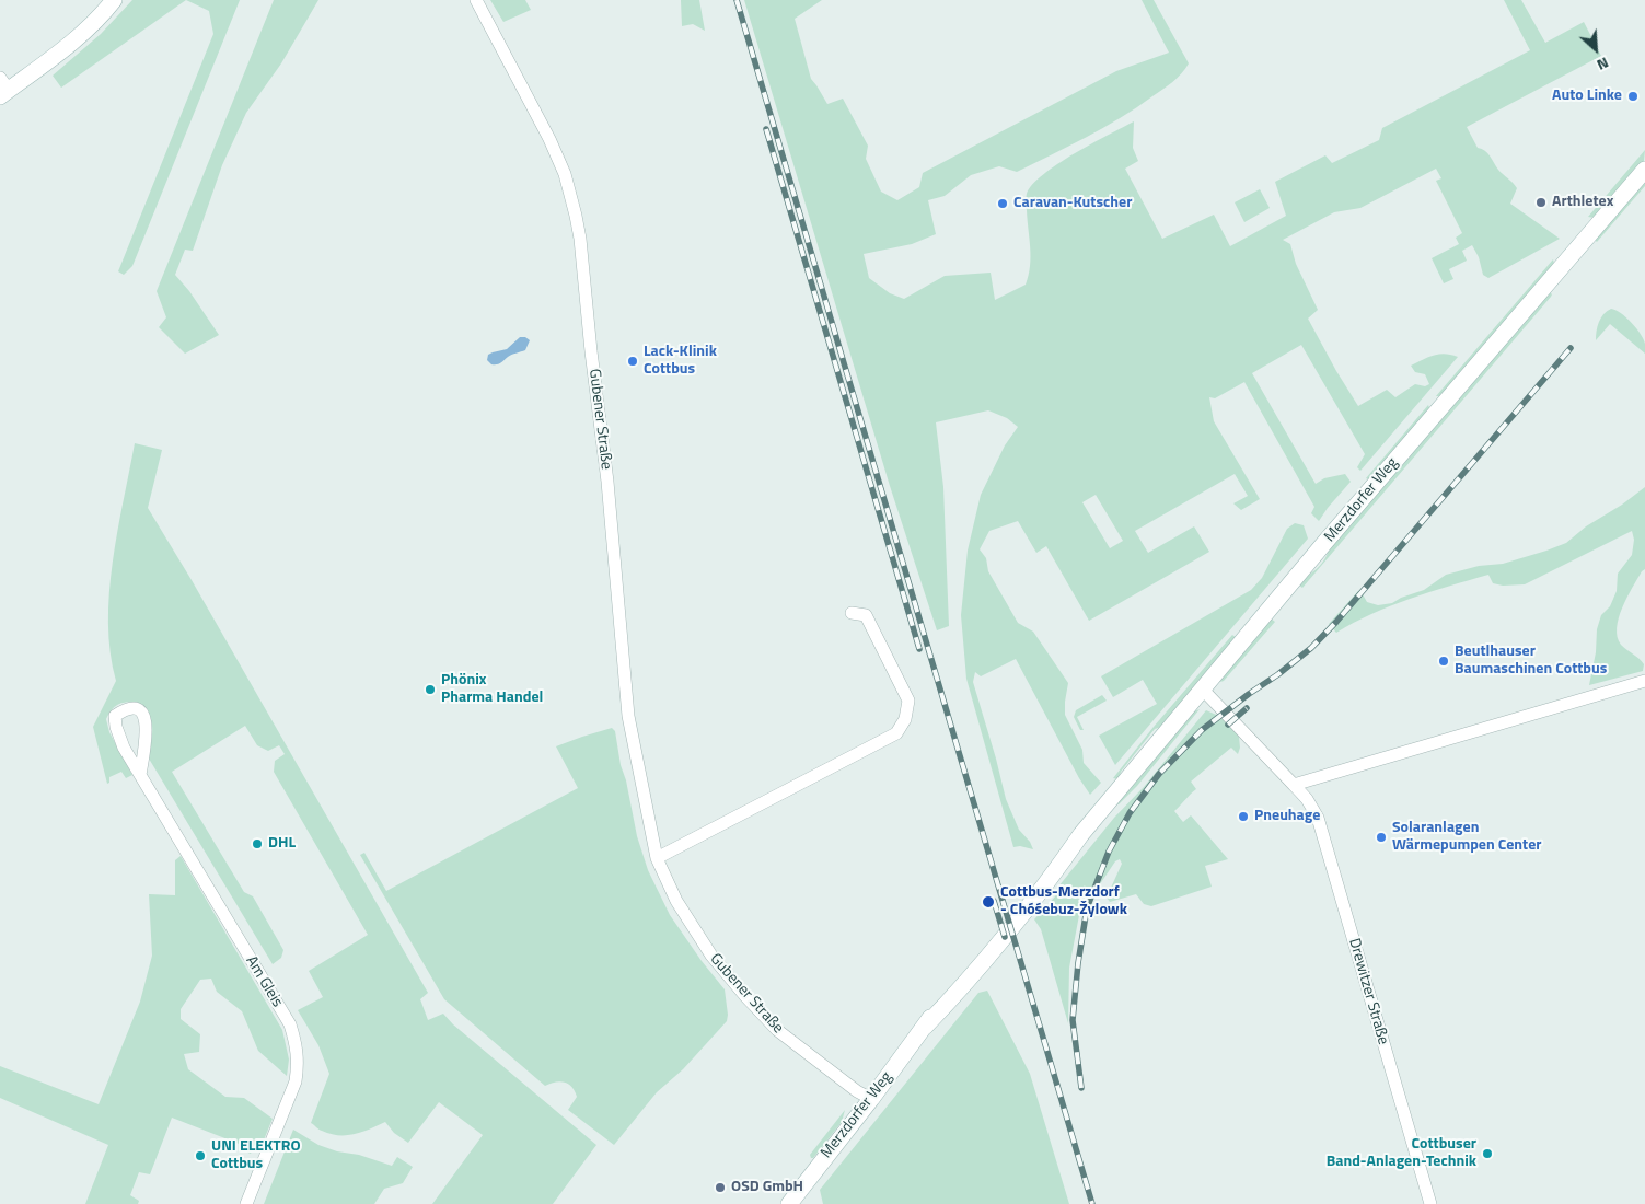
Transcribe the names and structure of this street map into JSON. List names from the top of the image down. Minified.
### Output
{"streets":{"street":["Gubener Straße","Merzdorfer Weg","Am Gleis","Drewitzer Straße"]},"crossings":[["Gubener Straße","Merzdorfer Weg"],["Merzdorfer Weg","Drewitzer Straße"]],"places":["Auto Linke","Arthletex","Caravan-Kutscher","Lack-Klinik Cottbus","Beutlhauser Baumaschinen Cottbus","Phönix Pharma Handel","Pneuhage","Solaranlagen Wärmepumpen Center","DHL","Cottbus-Merzdorf - Chóśebuz-Žylowk","Cottbuser Band-Anlagen-Technik","UNI ELEKTRO Cottbus","OSD GmbH"],"north":"bottom right"}
